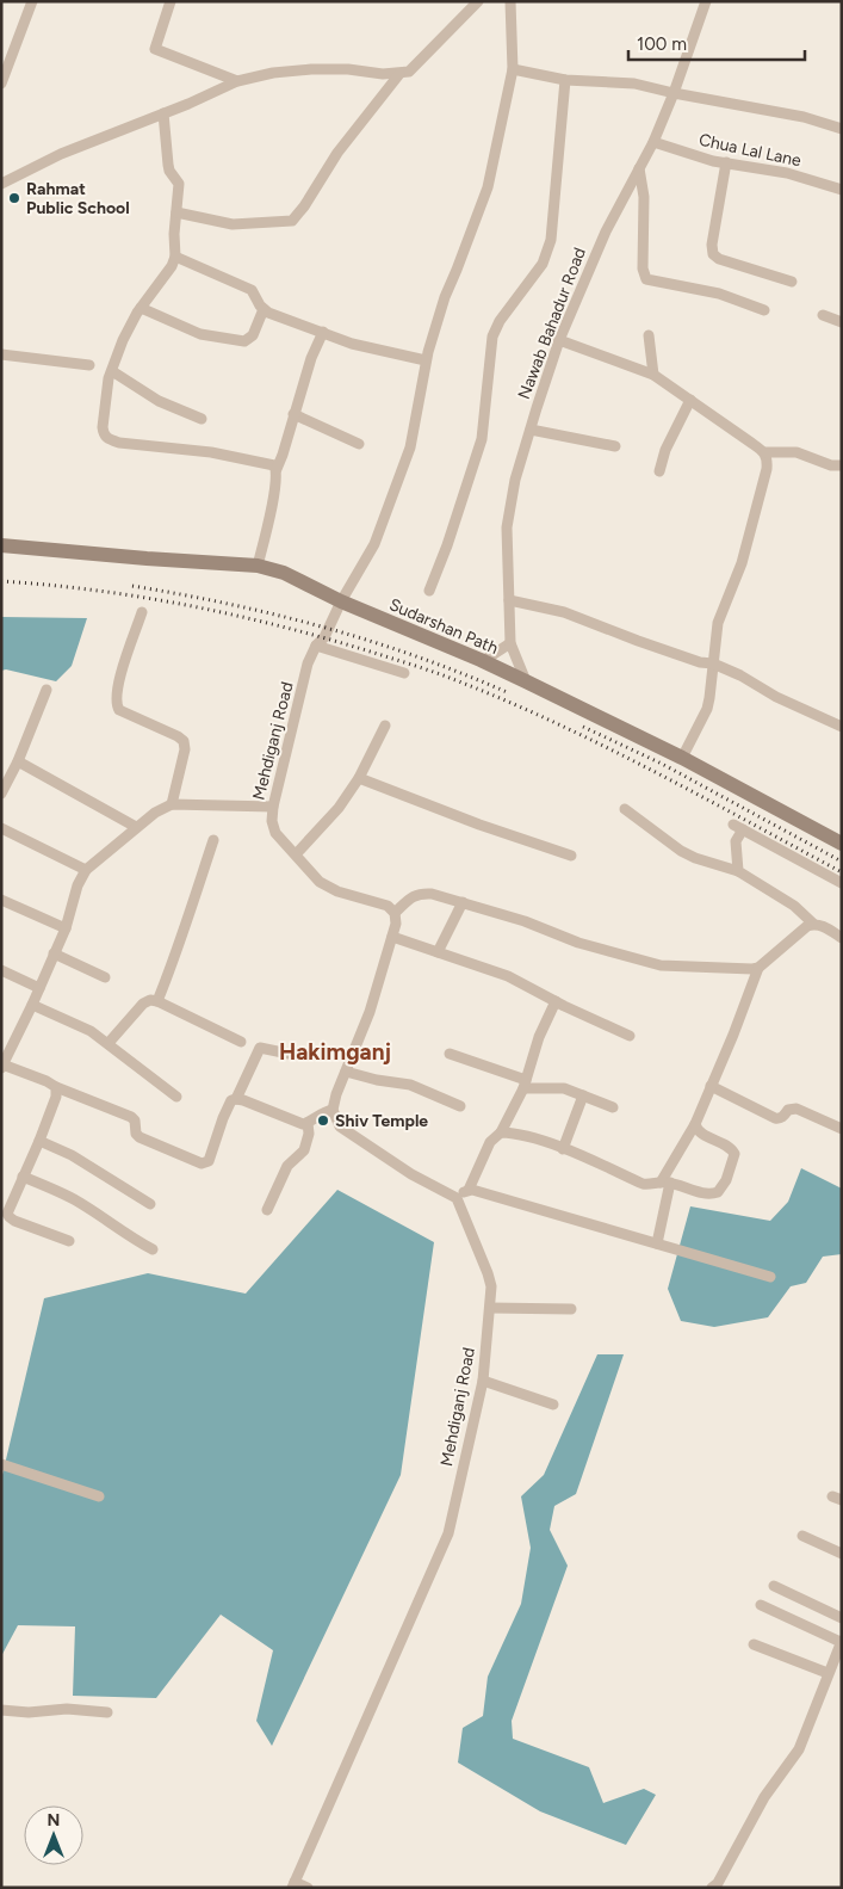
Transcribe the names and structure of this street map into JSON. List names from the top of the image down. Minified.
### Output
{"streets":{"main road":["Sudarshan Path"],"street":["Chua Lal Lane","Nawab Bahadur Road","Mehdiganj Road"]},"crossings":[["Chua Lal Lane","Nawab Bahadur Road"],["Sudarshan Path","Mehdiganj Road"]],"districts":["Hakimganj"],"places":["Rahmat Public School","Shiv Temple"],"scale_bar":"100 m","north":"top"}
